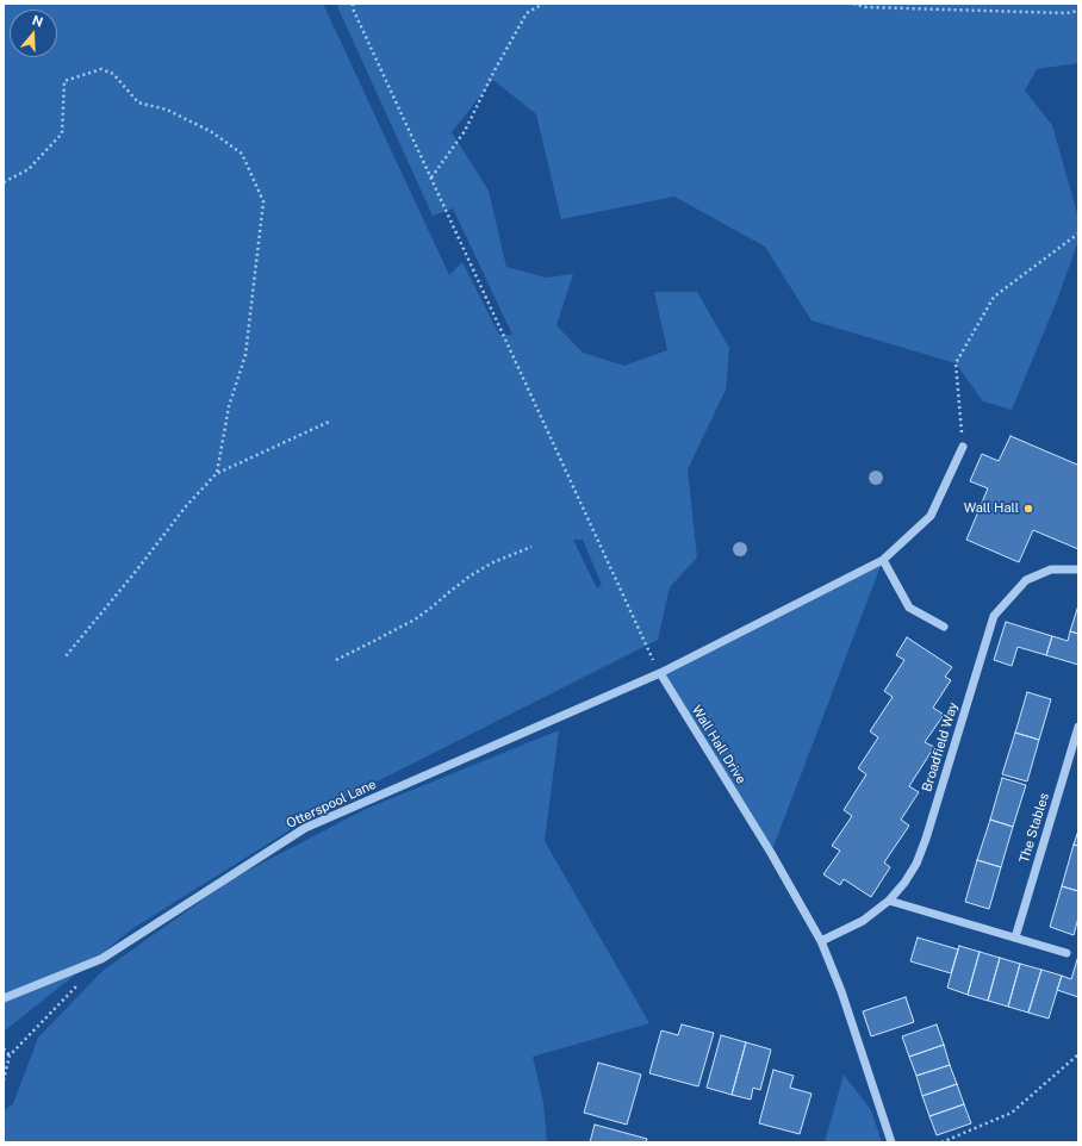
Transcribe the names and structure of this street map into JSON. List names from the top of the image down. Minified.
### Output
{"streets":{"street":["Wall Hall Drive","Broadfield Way","Otterspool Lane","The Stables"]},"crossings":[["Wall Hall Drive","Broadfield Way"],["Wall Hall Drive","Otterspool Lane"]],"places":["Wall Hall"],"north":"top"}
